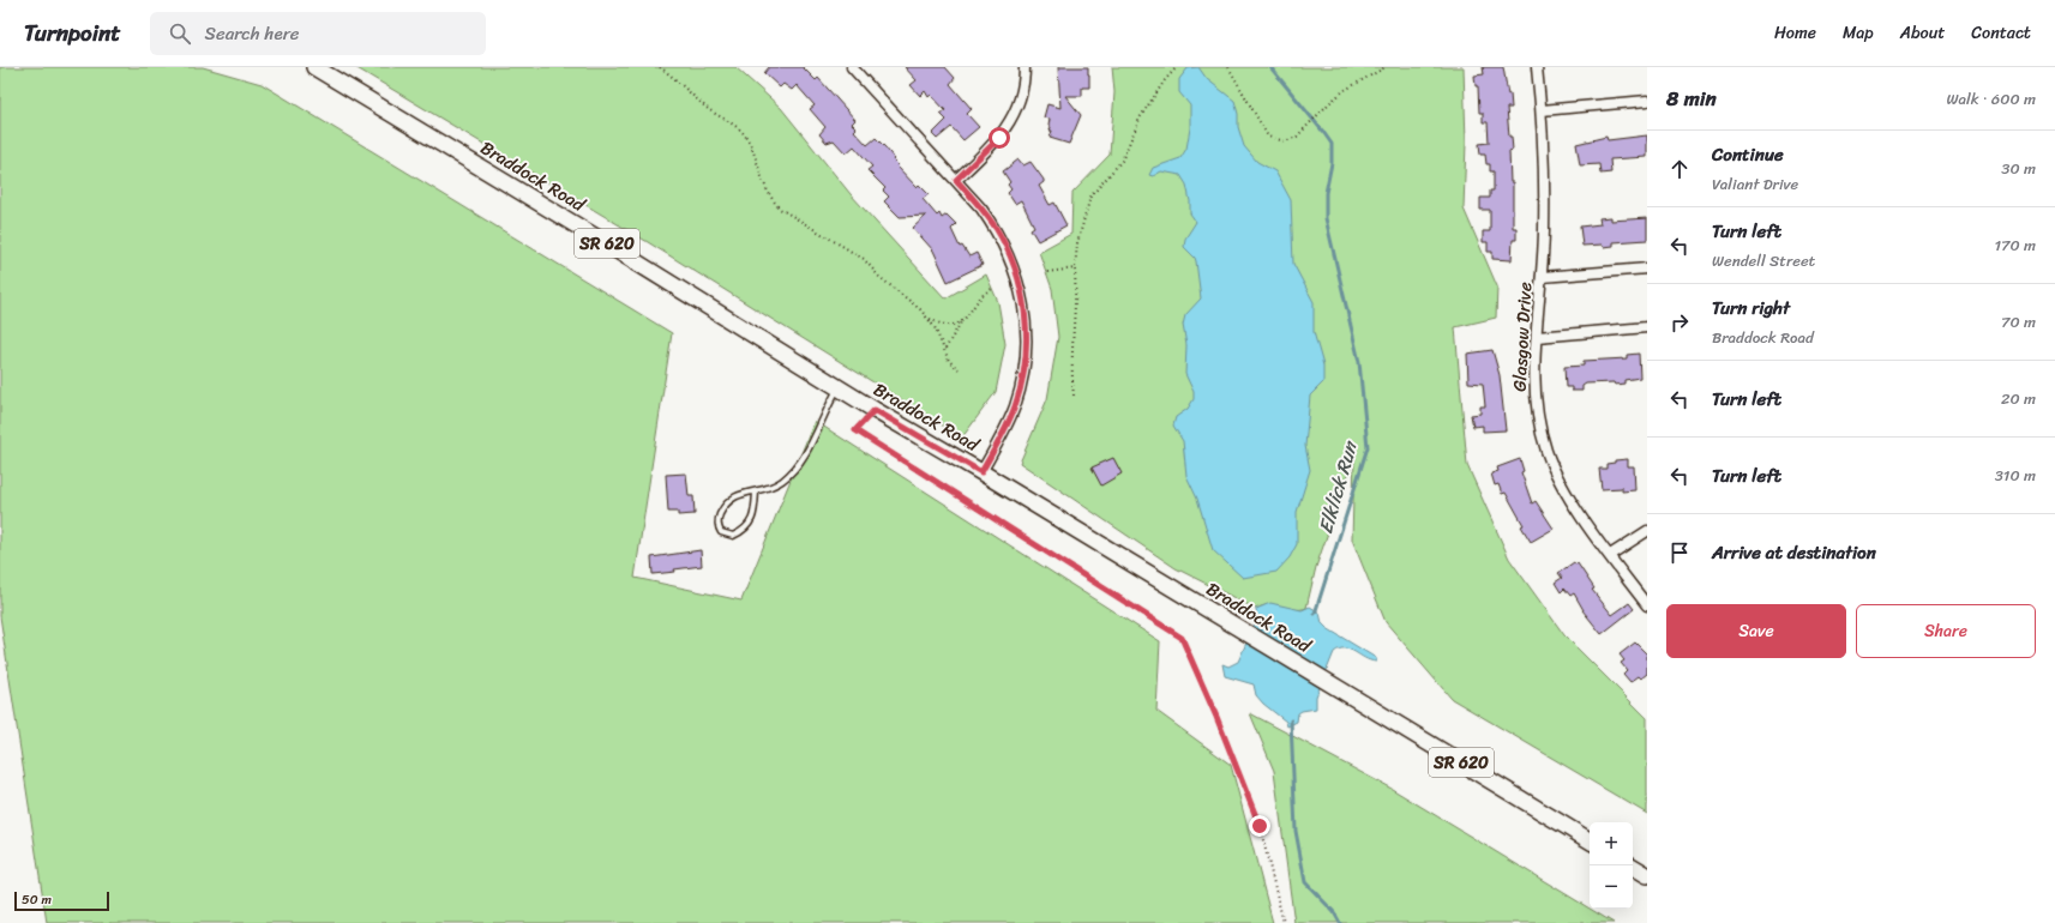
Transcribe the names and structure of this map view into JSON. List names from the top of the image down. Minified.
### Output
{"streets":{"main road":["Braddock Road","SR 620"],"street":["Glasgow Drive"]},"water":["Elklick Run"],"scale_bar":"50 m","page":{"header":"Turnpoint","search":"Search here","nav":["Home","Map","About","Contact"],"heading":["8 min","Walk · 600 m"],"list":[["Continue","Valiant Drive","30 m"],["Turn left","Wendell Street","170 m"],["Turn right","Braddock Road","70 m"],["Turn left","20 m"],["Turn left","310 m"],"Arrive at destination"],"buttons":["Save","Share"],"map_buttons":["+","−"],"scale":"50 m"}}
